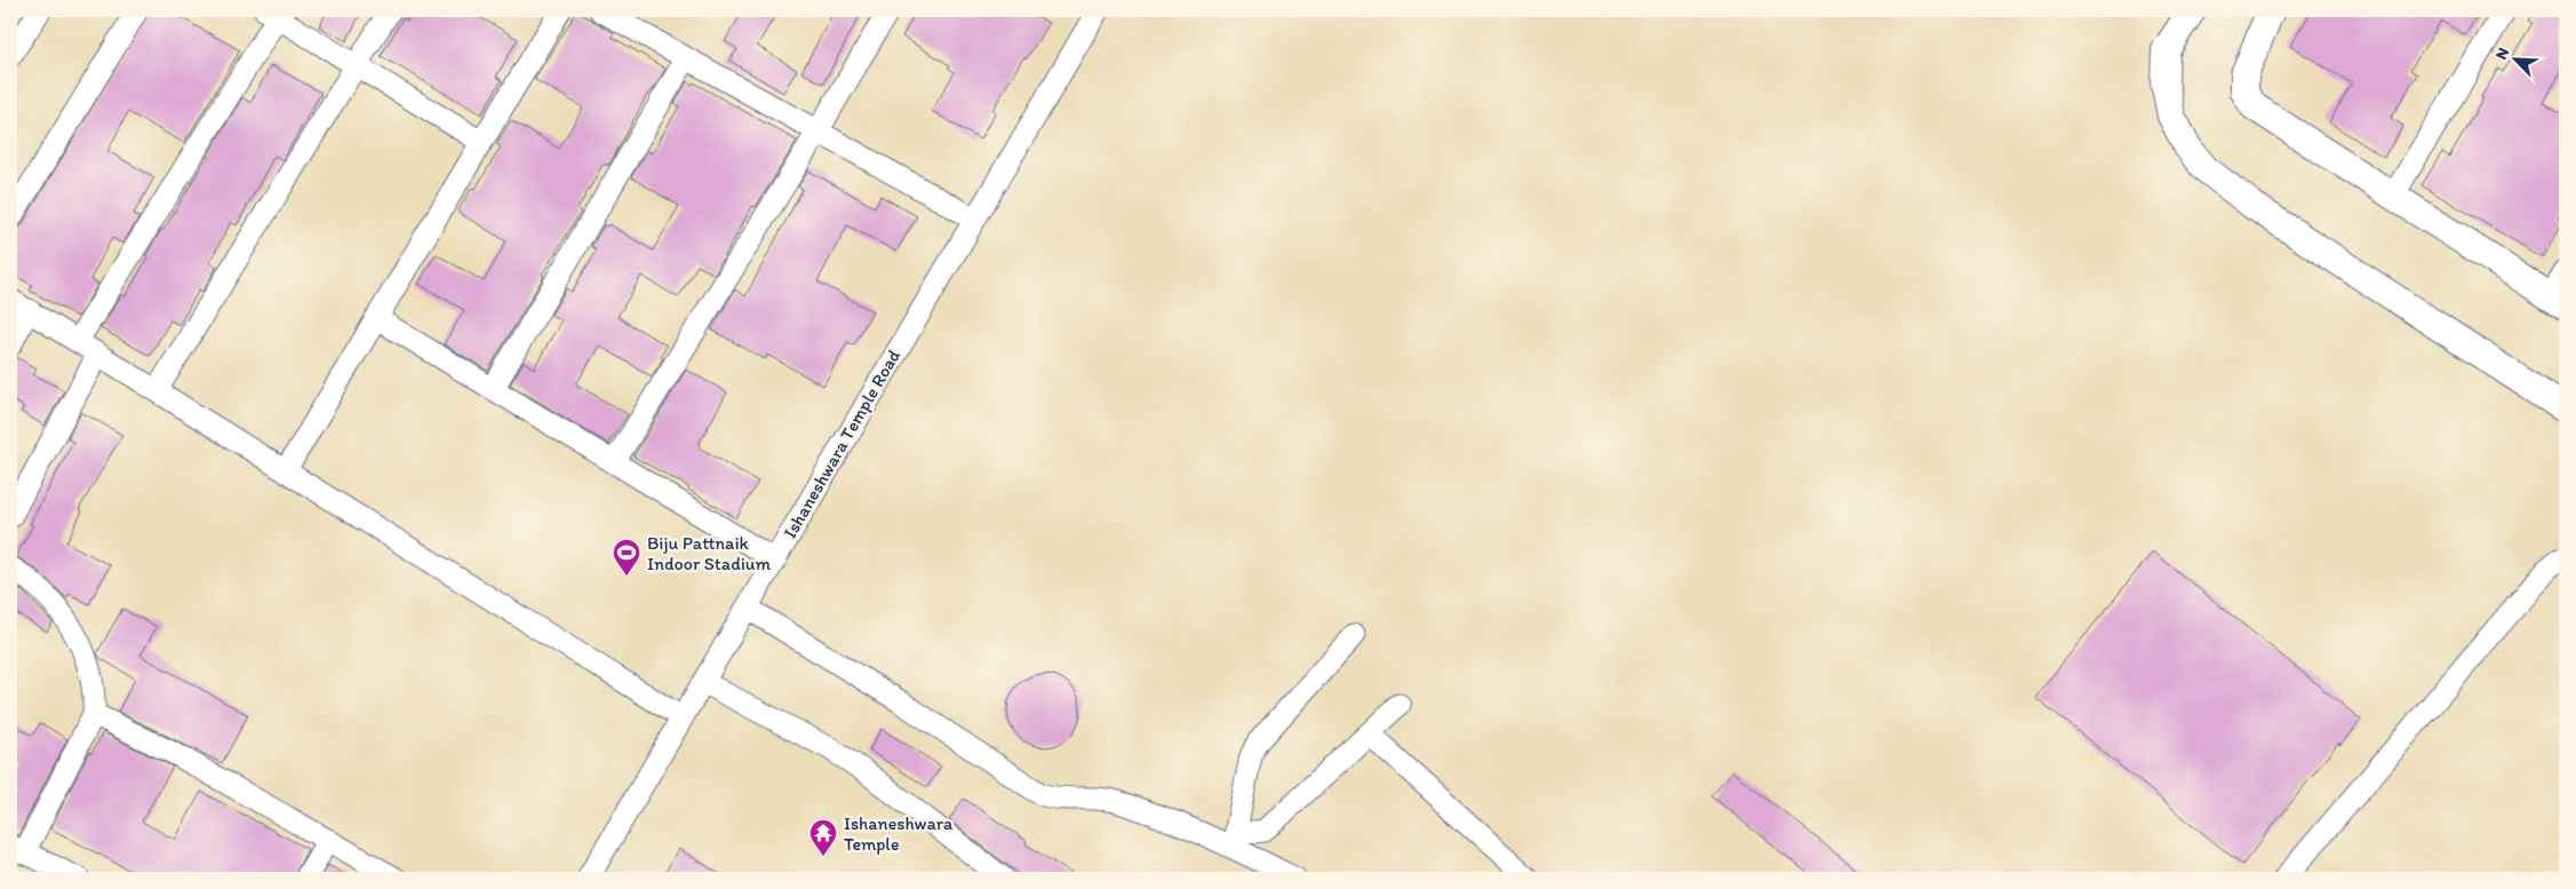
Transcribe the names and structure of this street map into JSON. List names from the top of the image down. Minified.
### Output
{"streets":{"street":["Ishaneshwara Temple Road"]},"places":{"sports":["Biju Pattnaik Indoor Stadium"],"temple":["Ishaneshwara Temple"]},"north":"top left"}
